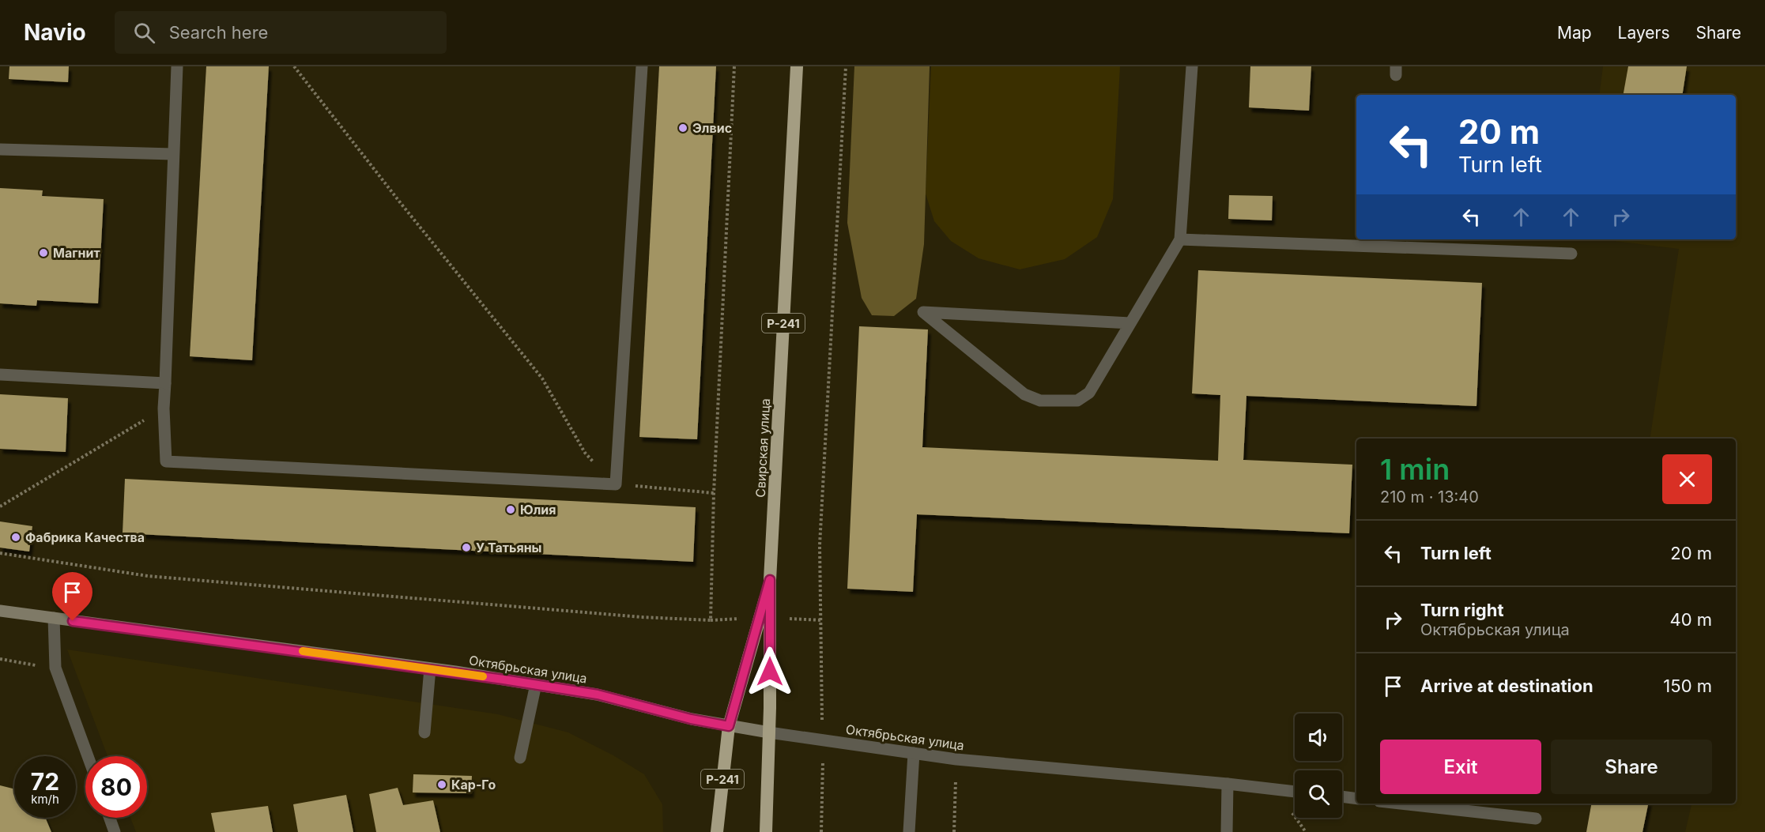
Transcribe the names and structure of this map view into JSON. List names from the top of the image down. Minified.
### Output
{"streets":{"highway":["Р-241","Свирская улица"],"main road":["Октябрьская улица"]},"crossings":[["Р-241","Свирская улица"],["Р-241","Октябрьская улица"],["Свирская улица","Октябрьская улица"]],"places":["Элвис","Магнит","Юлия","Фабрика Качества","У Татьяны","Кар-Го"],"page":{"header":"Navio","search":"Search here","nav":["Map","Layers","Share"],"turn":["20 m","Turn left"],"heading":["1 min","210 m · 13:40"],"list":[{"name":"Turn left","value":"20 m"},{"name":"Turn right","note":"Октябрьская улица","value":"40 m"},{"name":"Arrive at destination","value":"150 m"}],"buttons":["Exit","Share"],"speed":"72 km/h","limit":"80"}}
